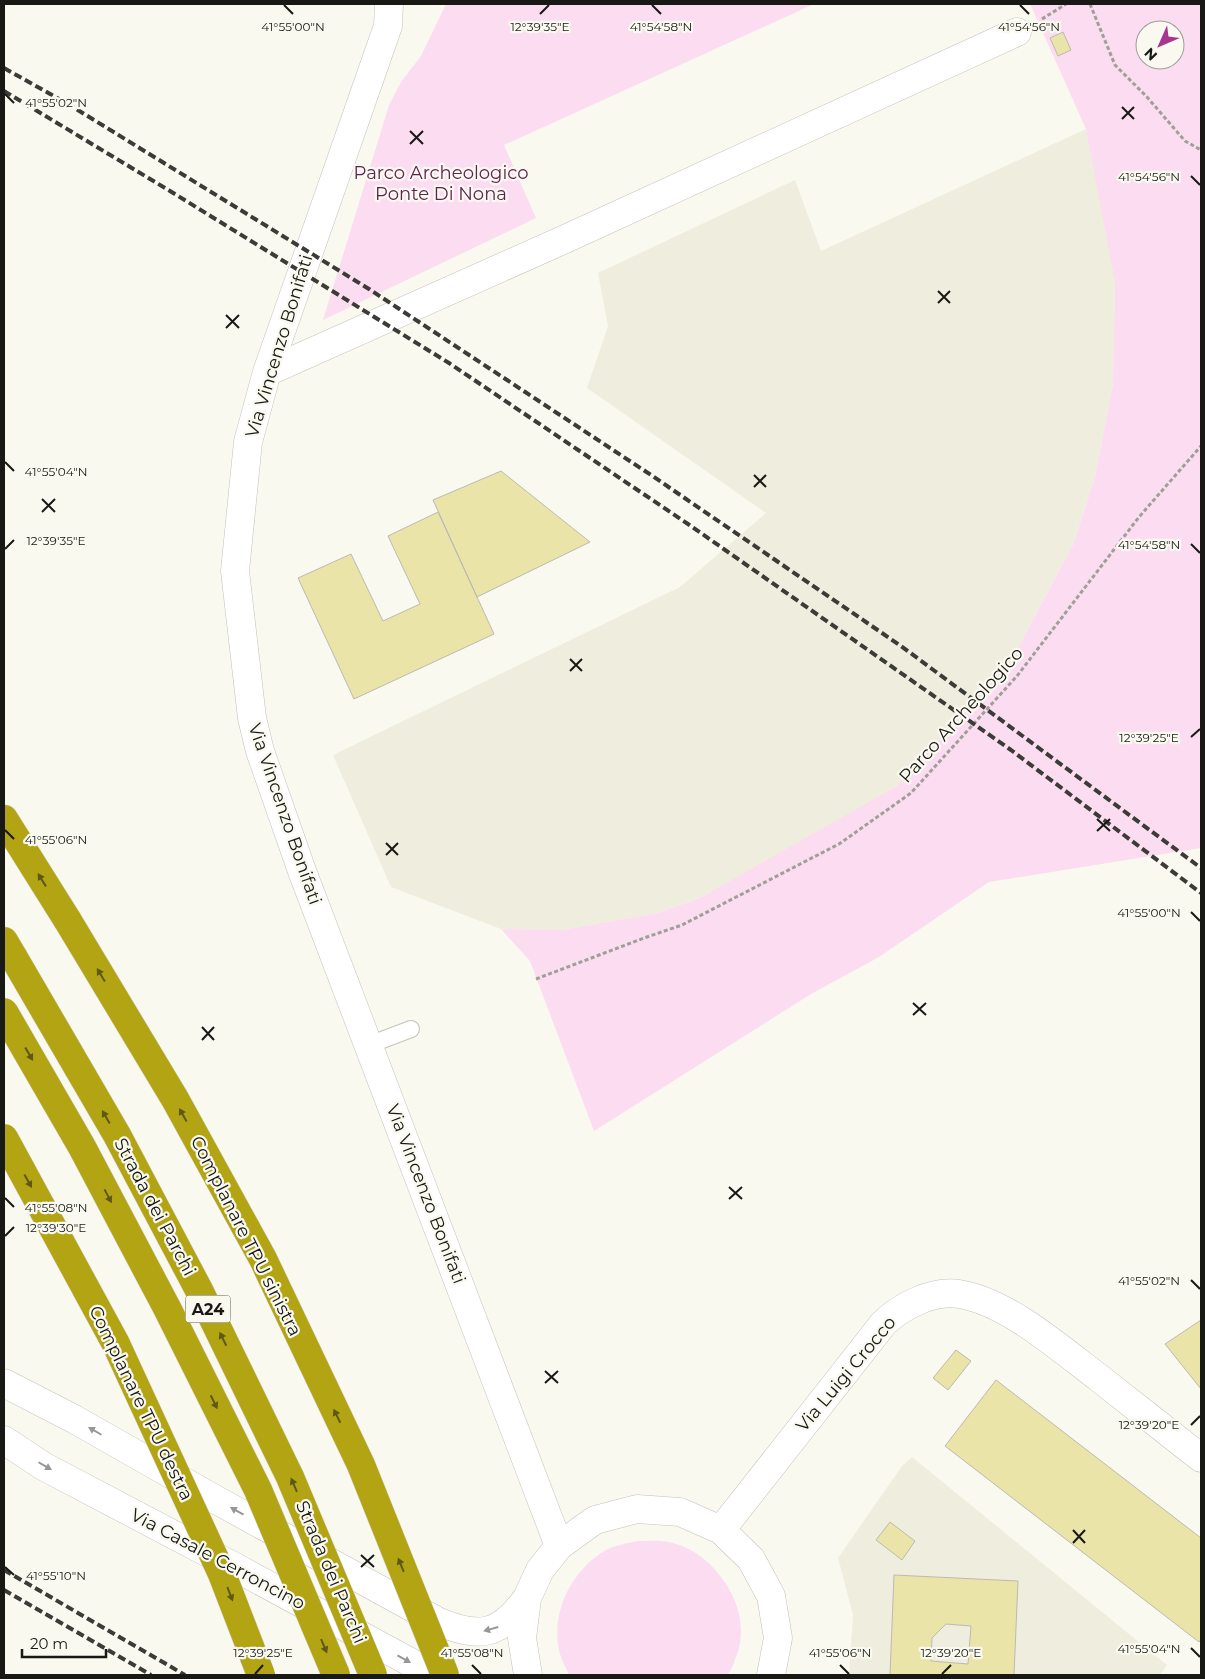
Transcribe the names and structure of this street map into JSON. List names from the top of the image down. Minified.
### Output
{"streets":{"highway":["Strada dei Parchi","Complanare TPU sinistra","A24","Complanare TPU destra"],"street":["Via Vincenzo Bonifati","Via Luigi Crocco","Via Casale Cerroncino"],"path":["Parco Archeologico"]},"one_way":["Complanare TPU sinistra","Complanare TPU destra"],"parks":["Parco Archeologico Ponte Di Nona"],"scale_bar":"20 m","north":"bottom left","coordinates":["41°55'00\"N","12°39'35\"E","41°54'58\"N","41°54'56\"N","41°55'02\"N","41°55'04\"N","12°39'25\"E","41°55'06\"N","41°55'08\"N","12°39'30\"E","12°39'20\"E","41°55'10\"N"]}
